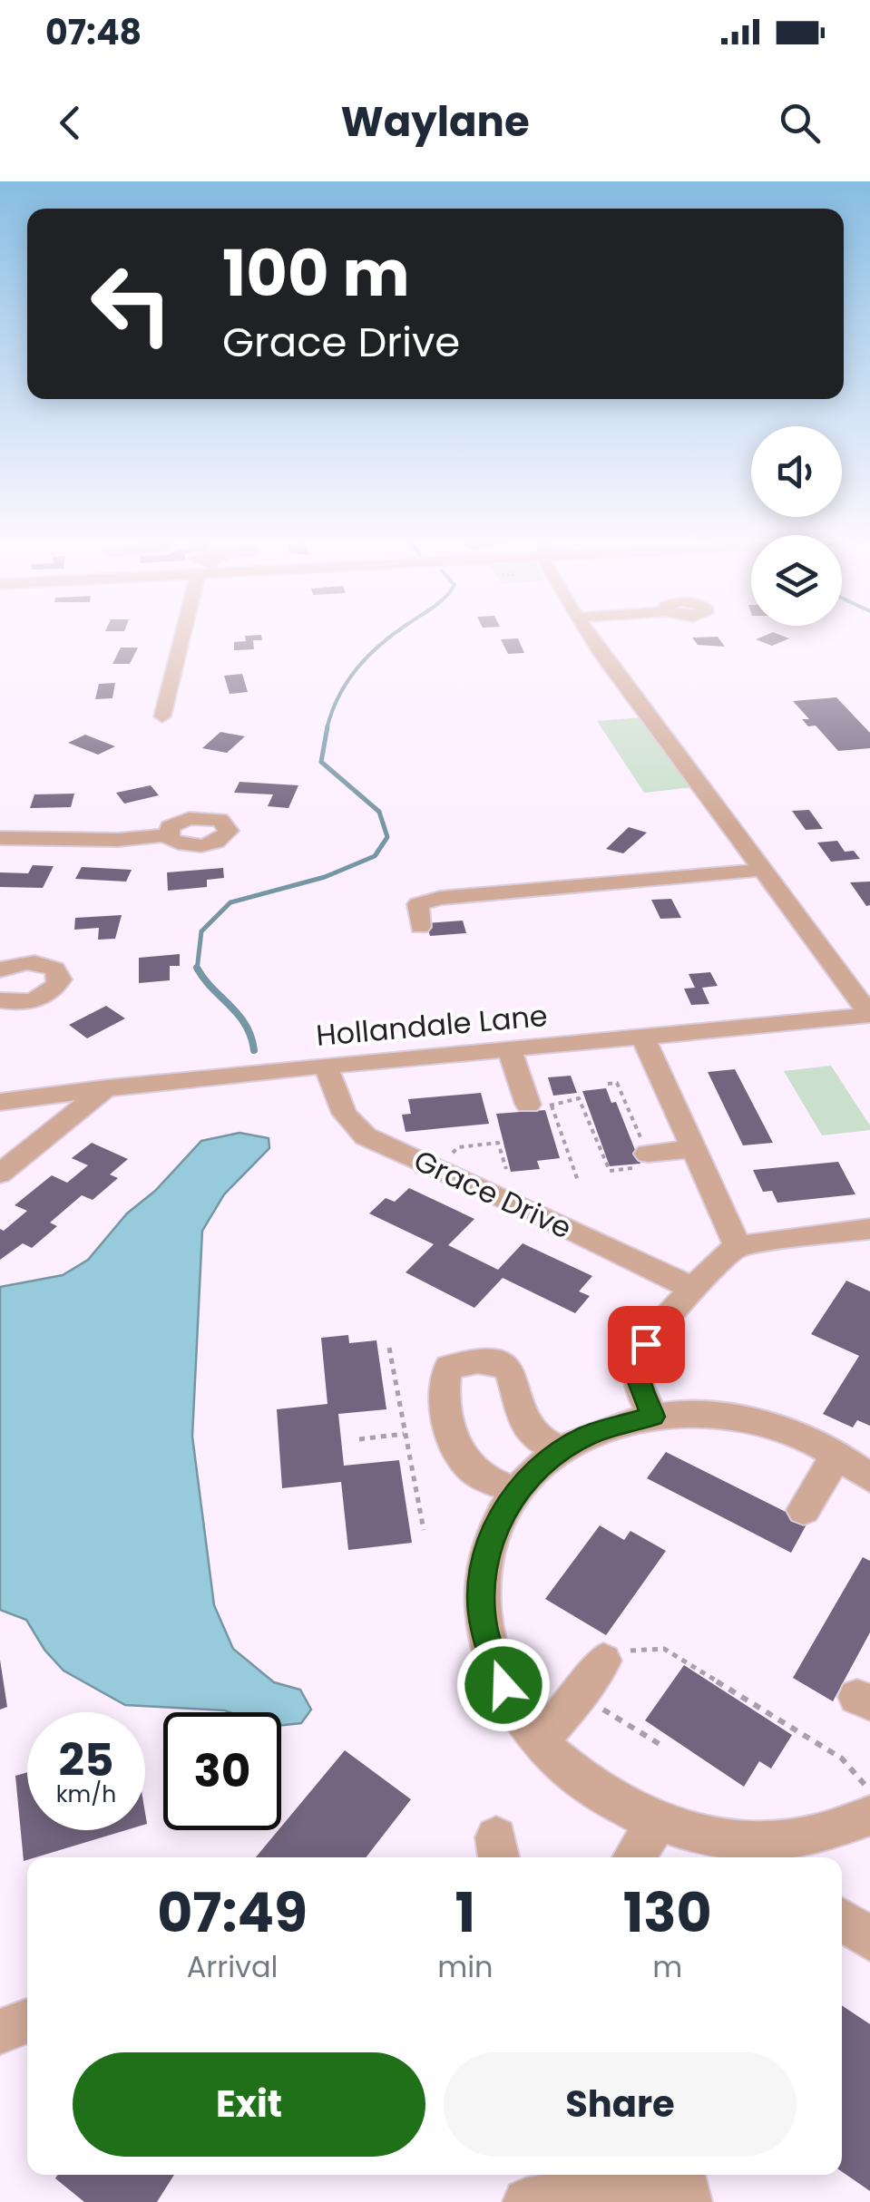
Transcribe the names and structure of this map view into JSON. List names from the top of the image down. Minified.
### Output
{"streets":{"street":["Hollandale Lane","Grace Drive"]},"crossings":[["Hollandale Lane","Grace Drive"]],"page":{"status":"07:48","header":"Waylane","turn":["100 m","Grace Drive"],"speed":"25 km/h","limit":"30","eta":["07:49","Arrival","1","min","130","m"],"buttons":["Exit","Share"]}}
